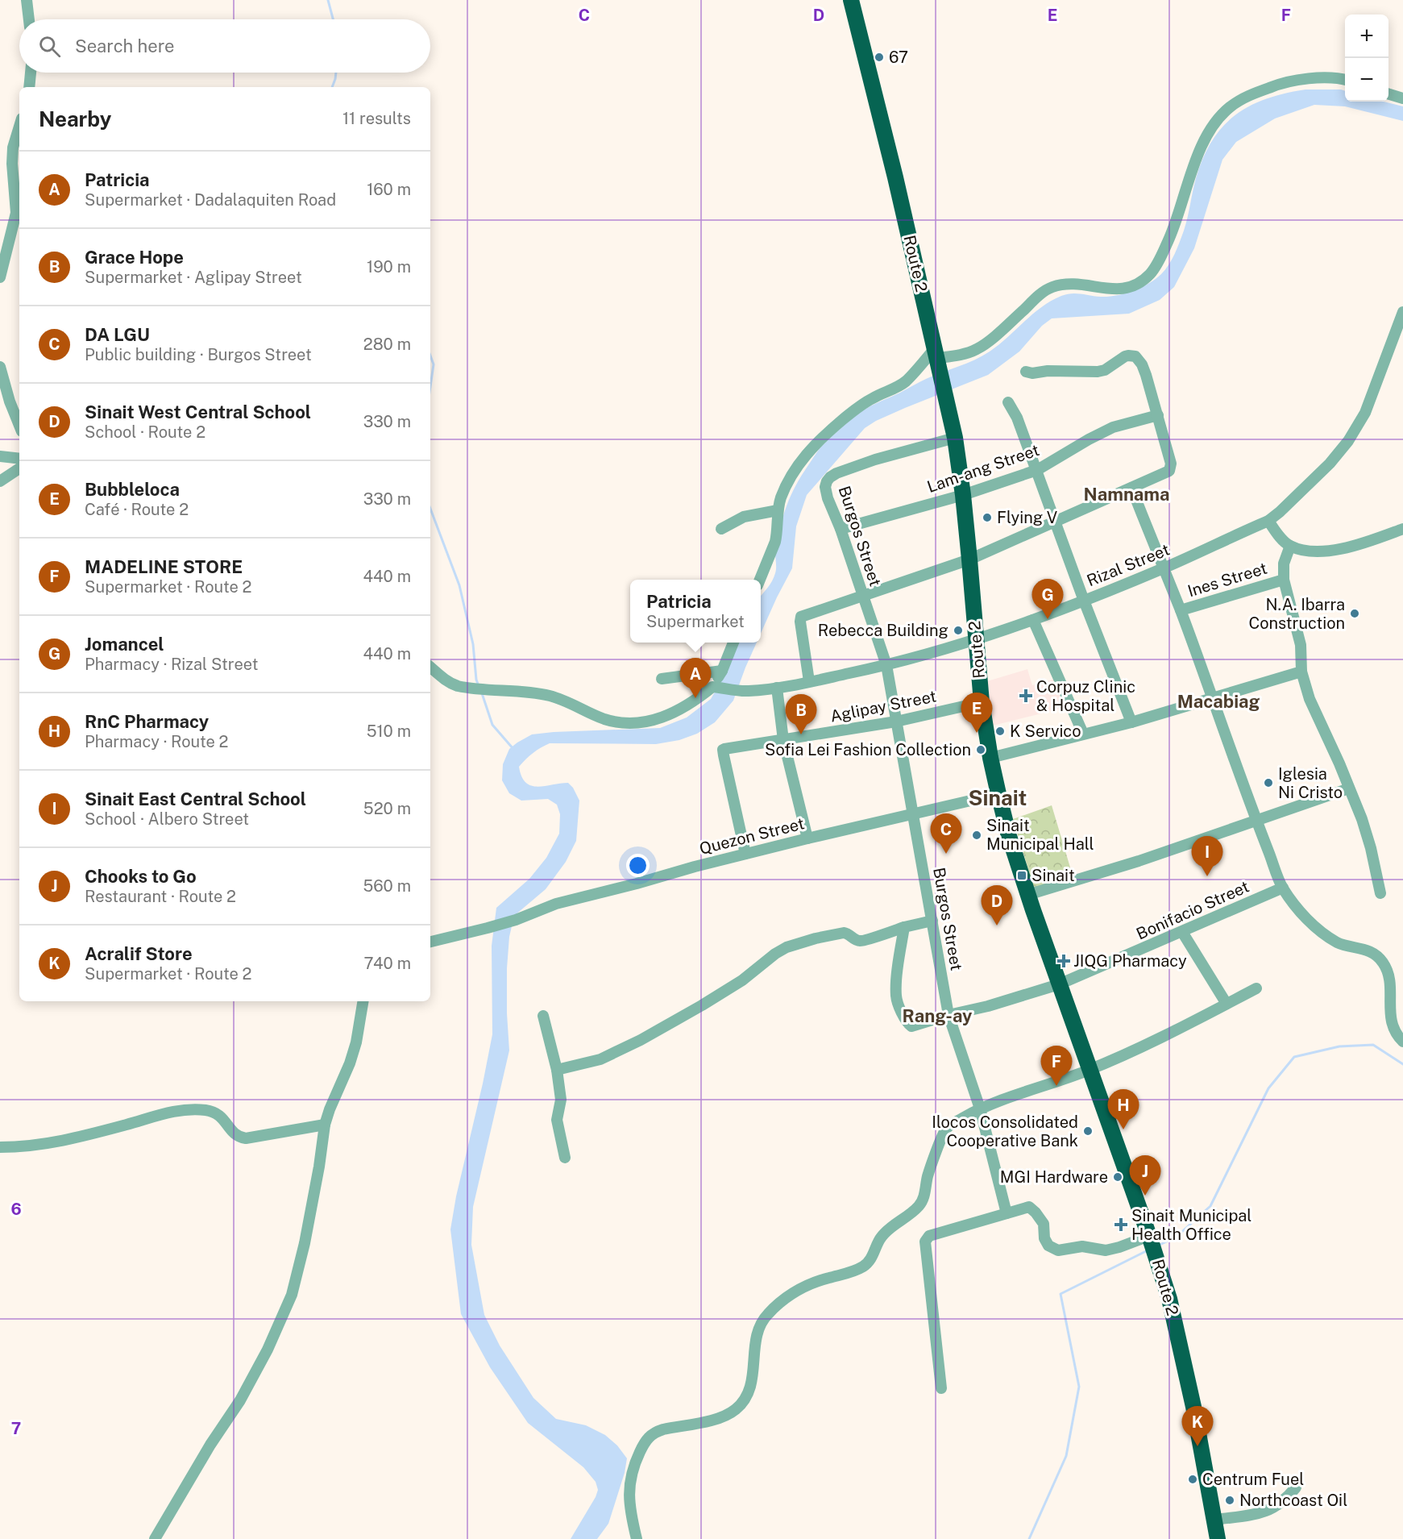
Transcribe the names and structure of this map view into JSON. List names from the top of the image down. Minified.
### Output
{"streets":{"highway":["Route 2"],"street":["Lam-ang Street","Burgos Street","Rizal Street","Ines Street","Aglipay Street","Quezon Street","Bonifacio Street"]},"crossings":[["Route 2","Lam-ang Street"],["Route 2","Burgos Street"],["Route 2","Rizal Street"],["Route 2","Aglipay Street"],["Route 2","Quezon Street"],["Route 2","Bonifacio Street"],["Lam-ang Street","Burgos Street"],["Burgos Street","Rizal Street"],["Burgos Street","Aglipay Street"],["Burgos Street","Quezon Street"],["Burgos Street","Bonifacio Street"],["Aglipay Street","Quezon Street"]],"districts":["Namnama","Macabiag","Sinait","Rang-ay"],"places":{"other":["67","Flying V","N.A. Ibarra Construction","Rebecca Building","K Servico","Sofia Lei Fashion Collection","Iglesia Ni Cristo","Sinait Municipal Hall","Ilocos Consolidated Cooperative Bank","MGI Hardware","Centrum Fuel","Northcoast Oil"],"health":["Corpuz Clinic & Hospital","JIQG Pharmacy","Sinait Municipal Health Office"],"transit":["Sinait"]},"page":{"map_buttons":["+","−"],"search":"Search here","heading":["Nearby","11 results"],"list":[{"mark":"A","name":"Patricia","note":"Supermarket · Dadalaquiten Road","value":"160 m"},{"mark":"B","name":"Grace Hope","note":"Supermarket · Aglipay Street","value":"190 m"},{"mark":"C","name":"DA LGU","note":"Public building · Burgos Street","value":"280 m"},{"mark":"D","name":"Sinait West Central School","note":"School · Route 2","value":"330 m"},{"mark":"E","name":"Bubbleloca","note":"Café · Route 2","value":"330 m"},{"mark":"F","name":"MADELINE STORE","note":"Supermarket · Route 2","value":"440 m"},{"mark":"G","name":"Jomancel","note":"Pharmacy · Rizal Street","value":"440 m"},{"mark":"H","name":"RnC Pharmacy","note":"Pharmacy · Route 2","value":"510 m"},{"mark":"I","name":"Sinait East Central School","note":"School · Albero Street","value":"520 m"},{"mark":"J","name":"Chooks to Go","note":"Restaurant · Route 2","value":"560 m"},{"mark":"K","name":"Acralif Store","note":"Supermarket · Route 2","value":"740 m"}],"pins":["G","A","E","B","C","I","D","F","H","J","K"],"popup":["Patricia","Supermarket"]},"grid":{"columns":["C","D","E","F"],"rows":["6","7"]}}
